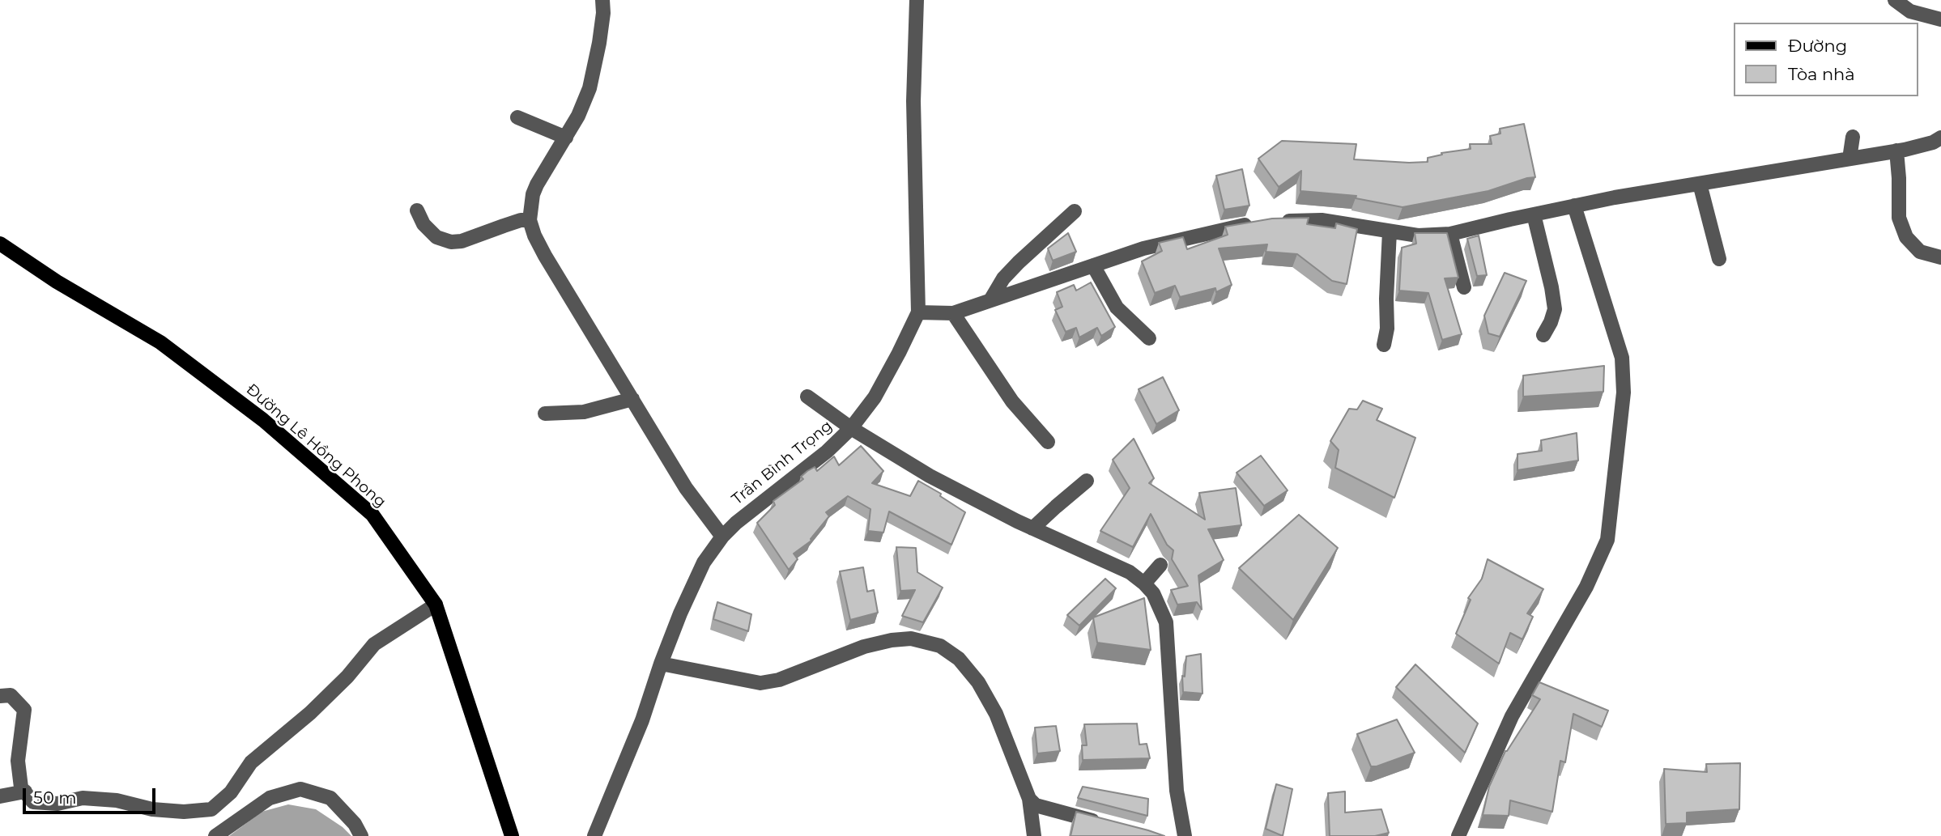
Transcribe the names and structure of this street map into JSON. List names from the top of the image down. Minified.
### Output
{"streets":{"main road":["Đường Lê Hồng Phong"],"street":["Trần Bình Trọng"]},"legend":["Đường","Tòa nhà"],"scale_bar":"50 m"}
